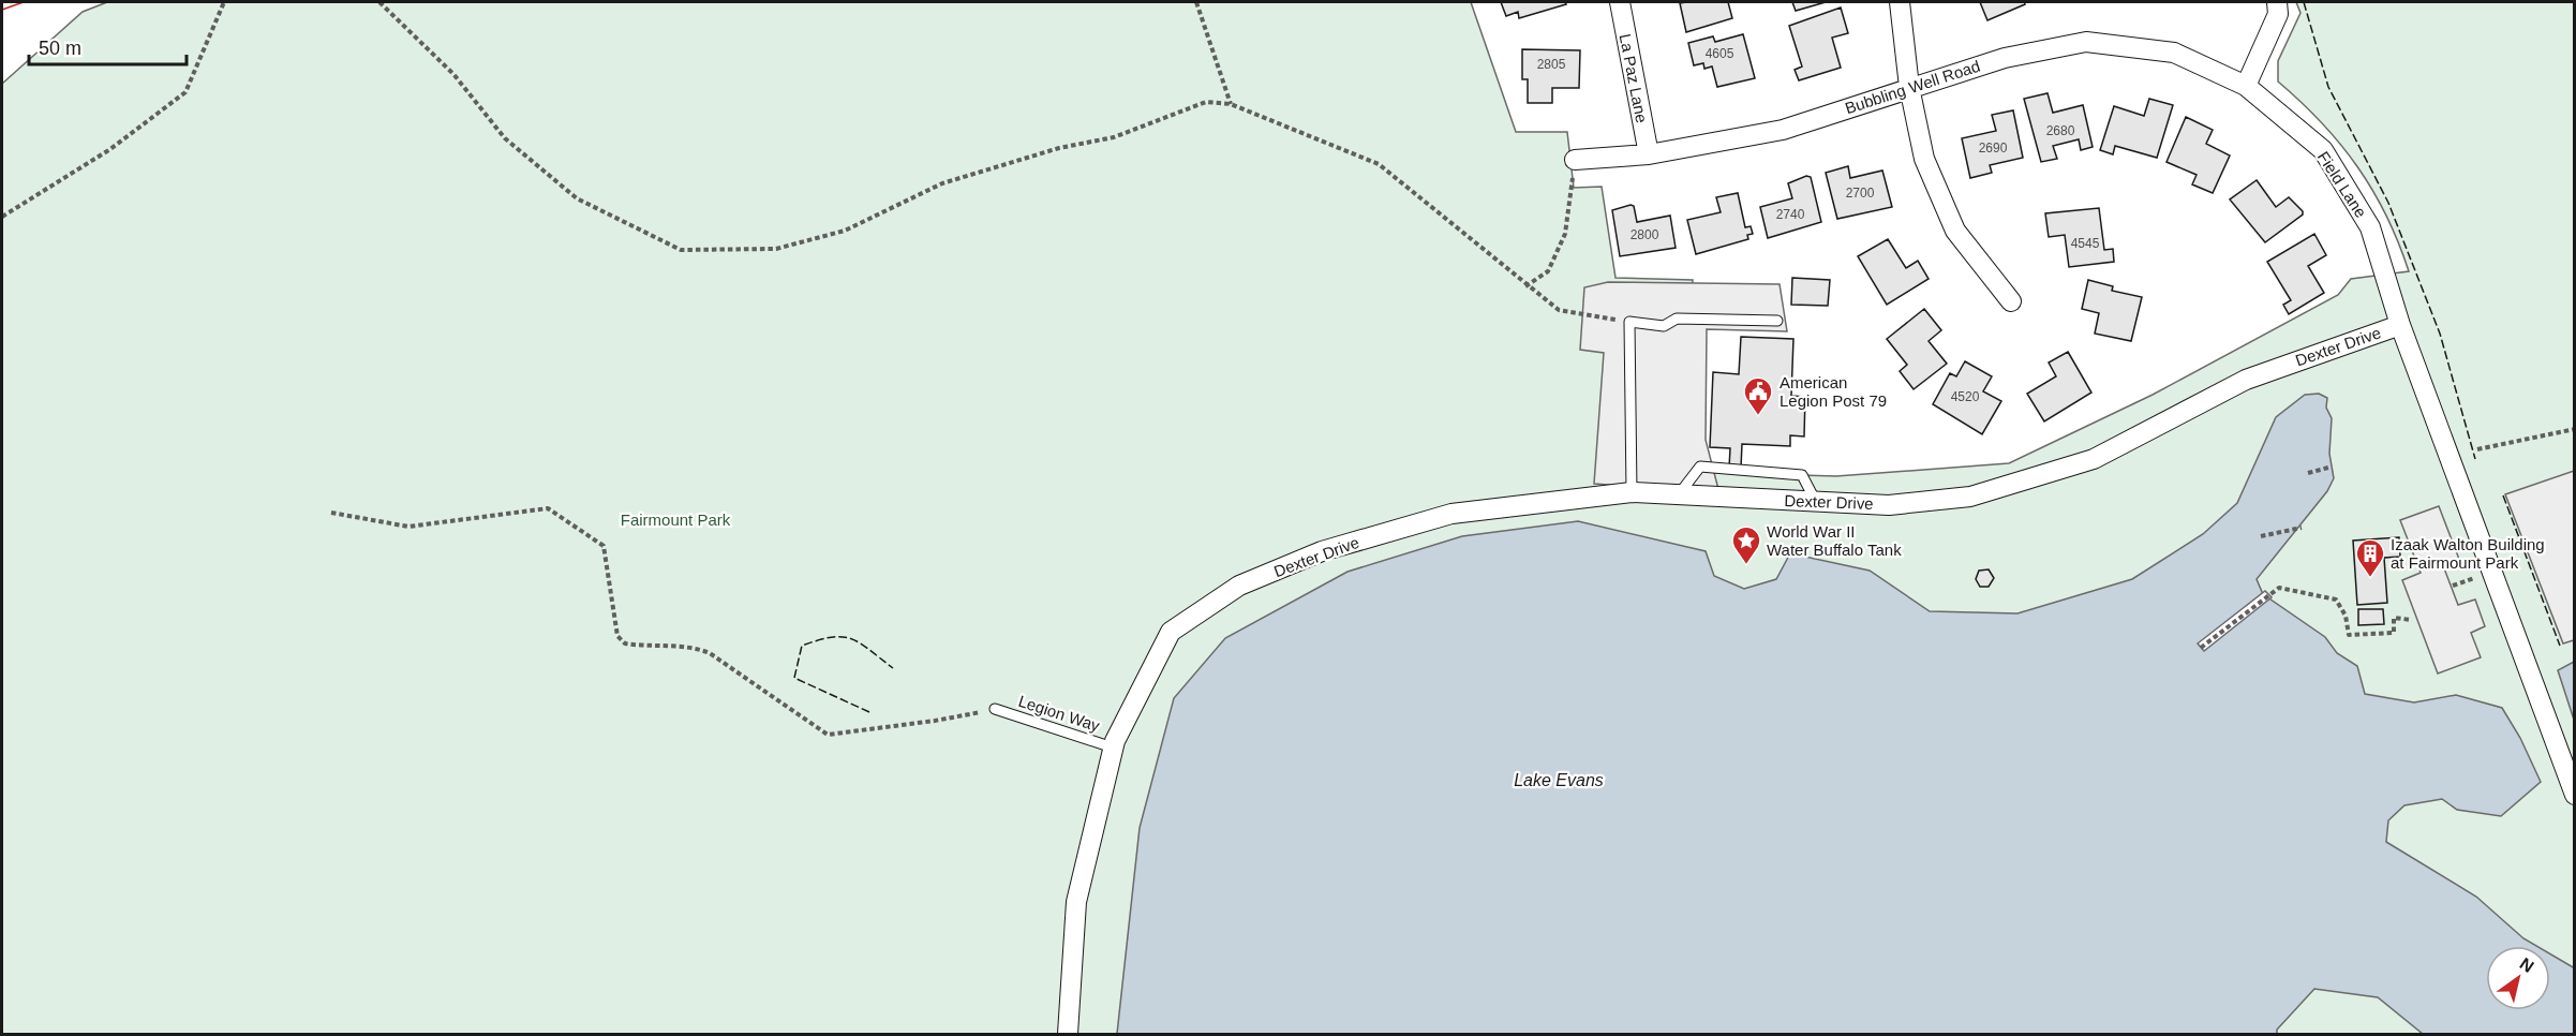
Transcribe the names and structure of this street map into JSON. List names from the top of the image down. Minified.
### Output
{"streets":{"street":["La Paz Lane","Bubbling Well Road","Field Lane","Dexter Drive"],"lane":["Legion Way"]},"crossings":[["La Paz Lane","Bubbling Well Road"],["Bubbling Well Road","Field Lane"],["Field Lane","Dexter Drive"],["Dexter Drive","Legion Way"]],"water":["Lake Evans"],"parks":["Fairmount Park"],"places":{"public building":["American Legion Post 79"],"place":["World War II Water Buffalo Tank"],"building":["Izaak Walton Building at Fairmount Park"]},"house_numbers":["4605","2805","2680","2690","2700","2740","2800","4545","4520"],"scale_bar":"50 m","north":"top right"}
